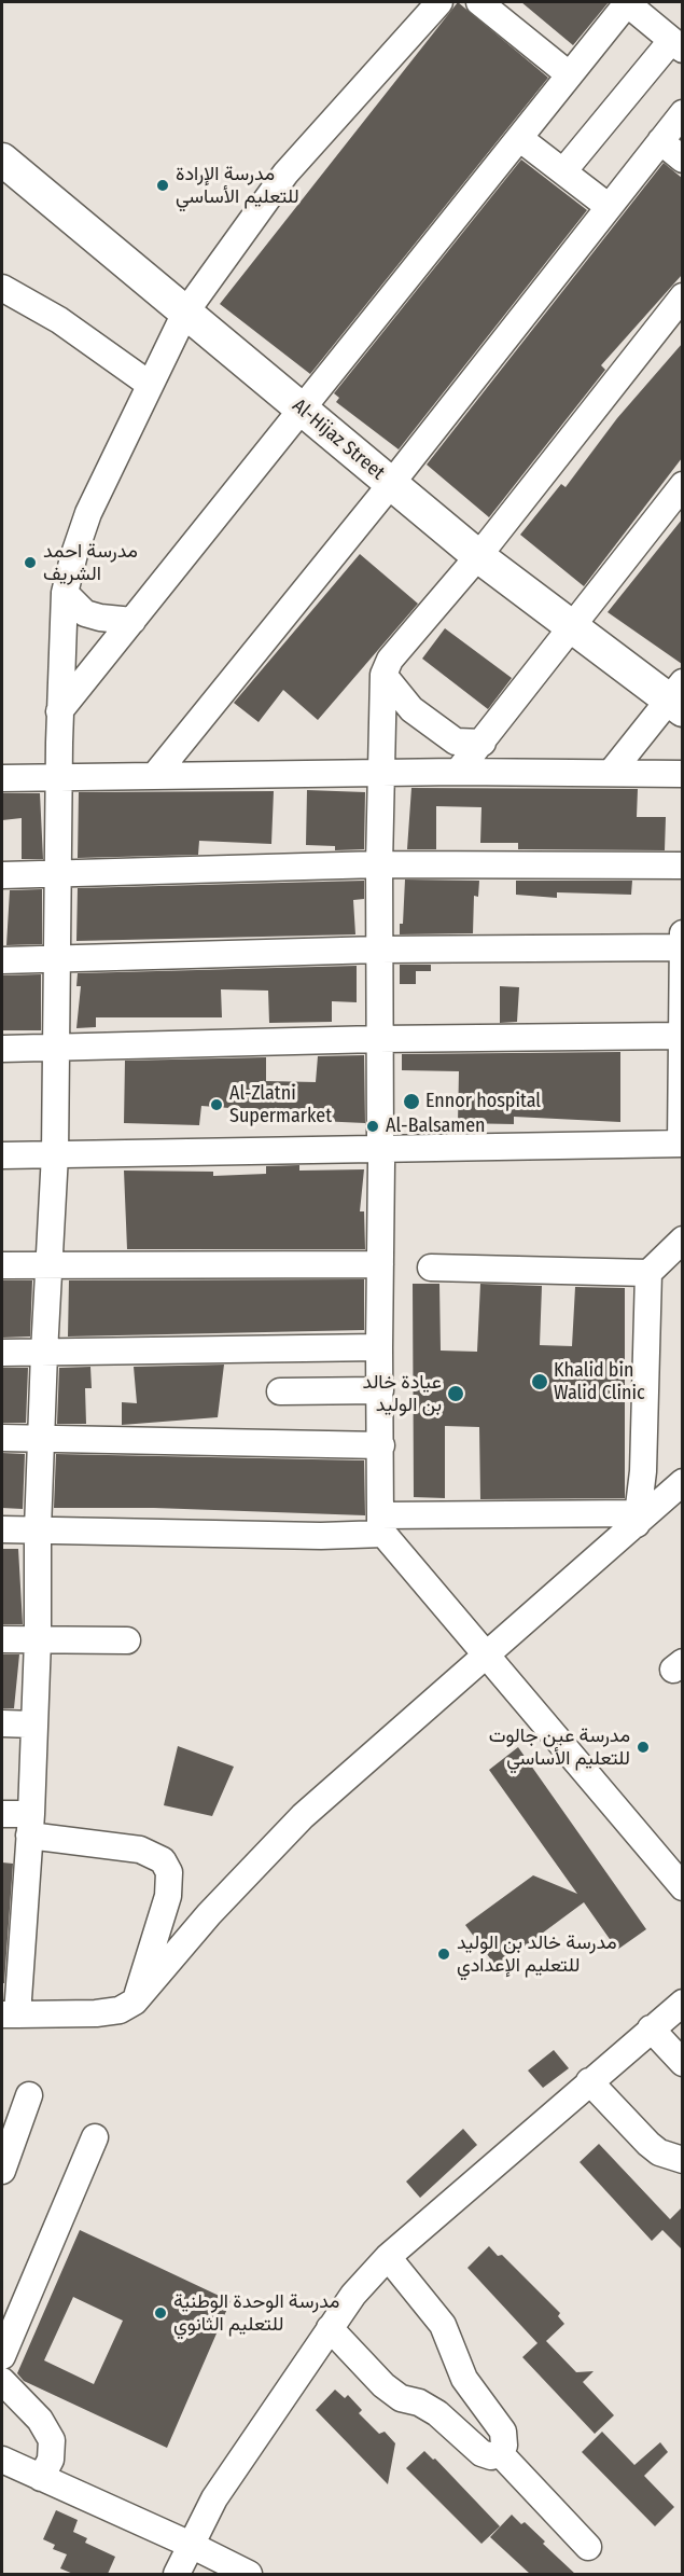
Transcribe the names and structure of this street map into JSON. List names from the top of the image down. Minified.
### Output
{"streets":{"main road":["Al-Hijaz Street"]},"places":["مدرسة الإرادة للتعليم الأساسي","مدرسة احمد الشريف","Ennor hospital","Al-Zlatni Supermarket","Al-Balsamen","Khalid bin Walid Clinic","عيادة خالد بن الوليد","مدرسة عين جالوت للتعليم الأساسي","مدرسة خالد بن الوليد للتعليم الإعدادي","مدرسة الوحدة الوطنية للتعليم الثانوي"]}
